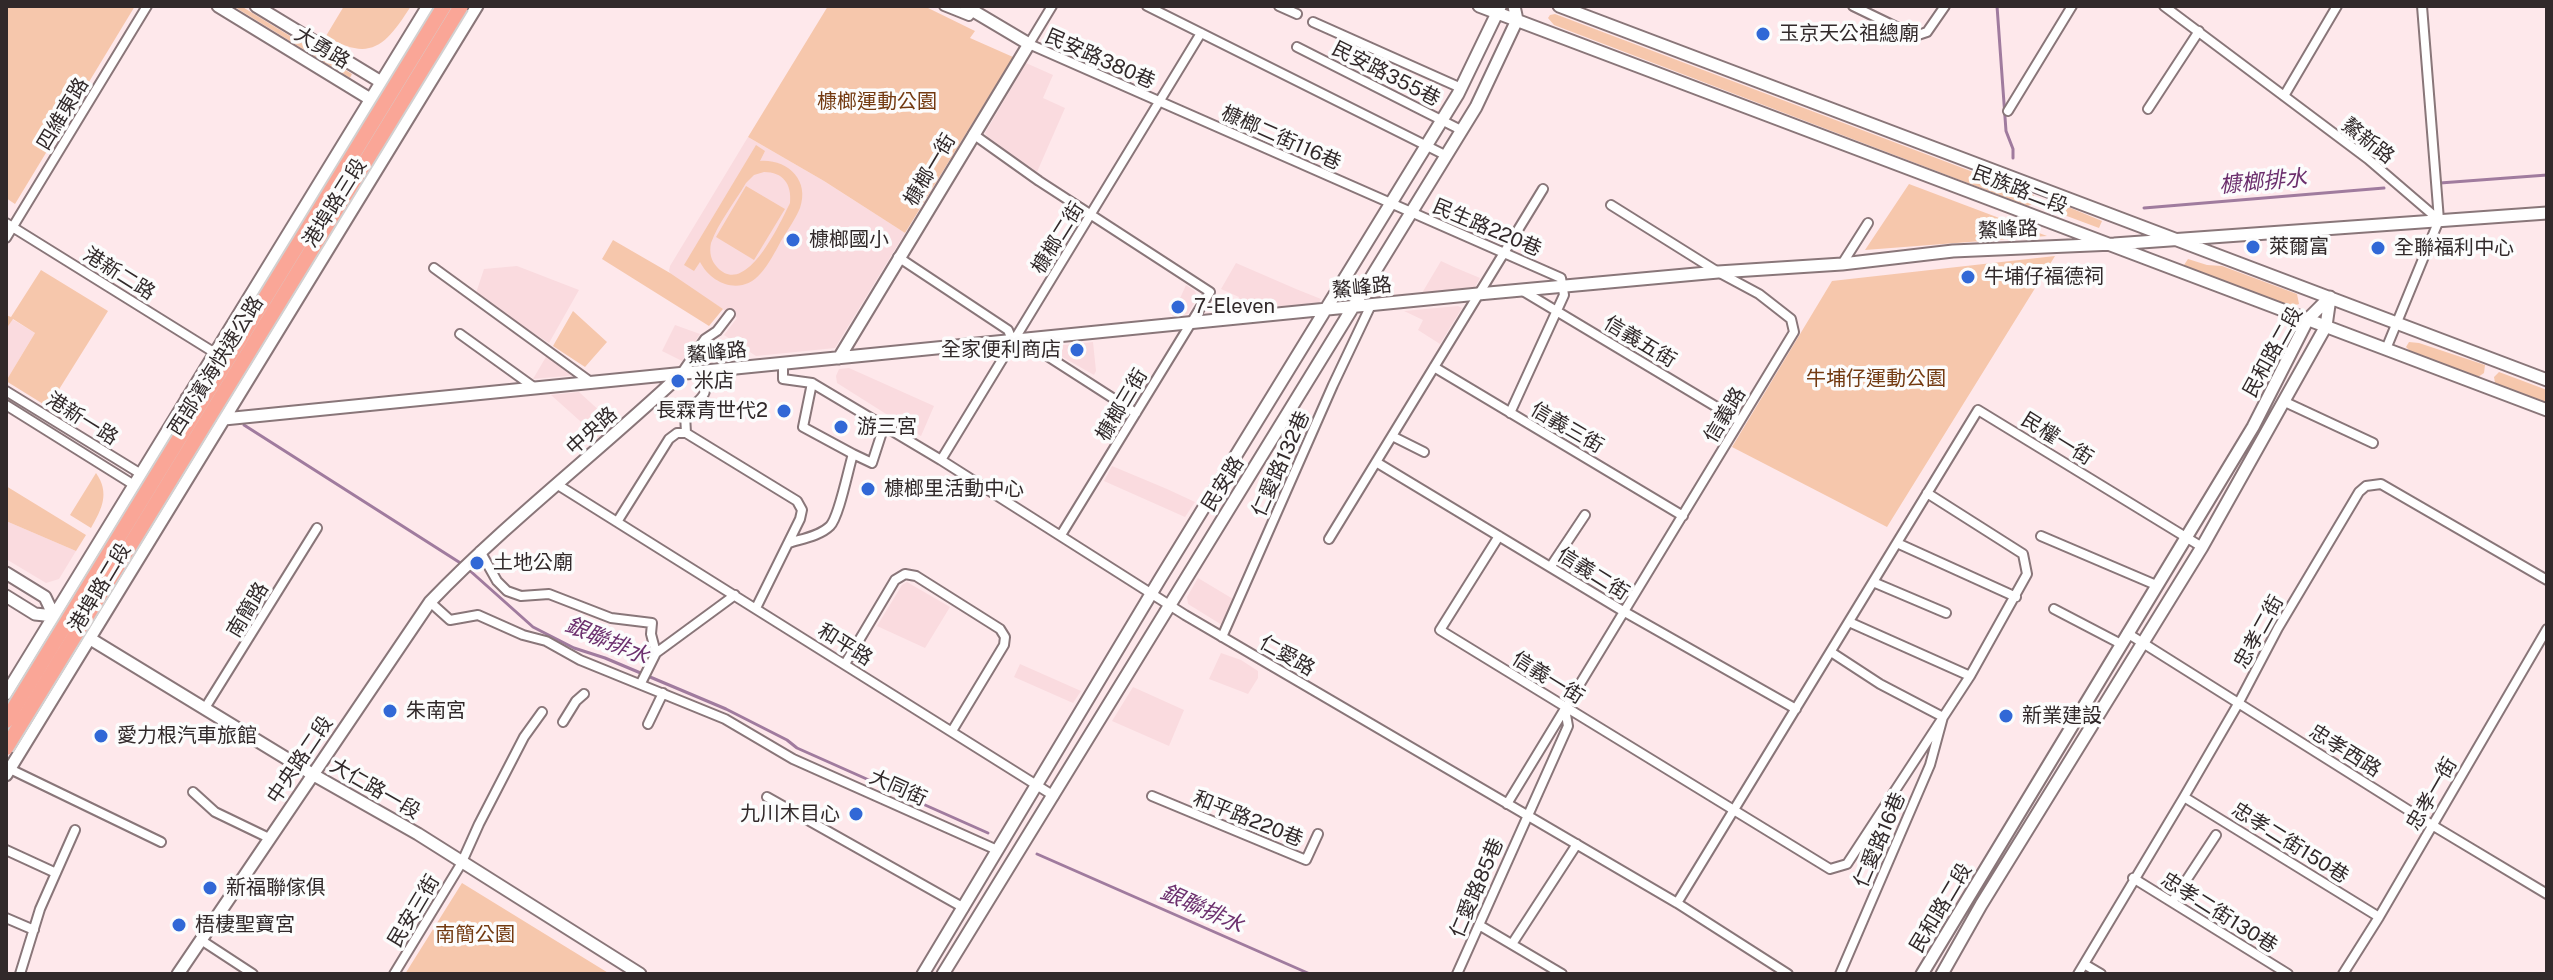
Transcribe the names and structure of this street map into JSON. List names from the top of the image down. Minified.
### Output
{"streets":{"highway":["西部濱海快速公路"],"street":["大勇路","民安路380巷","民安路355巷","四維東路","槺榔二街116巷","鰲新路","槺榔一街","民族路二段","港埠路三段","民生路220巷","鰲峰路","槺榔二街","港新二路","信義五街","民和路二段","槺榔三街","信義路","港新一路","信義三街","中央路","民權一街","仁愛路132巷","民安路","信義二街","港埠路二段","南簡路","忠孝二街","和平路","仁愛路","信義一街","忠孝西路","中央路二段","大同街","大仁路一段","忠孝一街","和平路220巷","仁愛路16巷","忠孝二街150巷","仁愛路85巷","民安三街","忠孝二街130巷"]},"crossings":[["大勇路","港埠路三段"],["民安路380巷","槺榔二街116巷"],["民安路380巷","槺榔一街"],["民安路380巷","槺榔二街"],["民安路355巷","民安路"],["四維東路","港新二路"],["槺榔二街116巷","民生路220巷"],["槺榔二街116巷","槺榔二街"],["槺榔二街116巷","民安路"],["鰲新路","鰲峰路"],["槺榔一街","鰲峰路"],["民族路二段","鰲峰路"],["民族路二段","民和路二段"],["民族路二段","民安路"],["港埠路三段","鰲峰路"],["港埠路三段","港新二路"],["港埠路三段","港埠路二段"],["民生路220巷","鰲峰路"],["民生路220巷","民安路"],["鰲峰路","槺榔二街"],["鰲峰路","信義五街"],["鰲峰路","槺榔三街"],["鰲峰路","信義路"],["鰲峰路","中央路"],["鰲峰路","仁愛路132巷"],["鰲峰路","民安路"],["鰲峰路","港埠路二段"],["鰲峰路","仁愛路"],["槺榔二街","槺榔三街"],["槺榔二街","仁愛路"],["信義五街","信義路"],["民和路二段","民權一街"],["民和路二段","忠孝西路"],["槺榔三街","仁愛路"],["信義路","信義三街"],["信義路","信義二街"],["信義路","仁愛路"],["信義路","信義一街"],["信義路","仁愛路85巷"],["港新一路","港埠路二段"],["中央路","和平路"],["中央路","中央路二段"],["民權一街","信義二街"],["民權一街","仁愛路"],["民權一街","信義一街"],["仁愛路132巷","仁愛路"],["民安路","和平路"],["民安路","仁愛路"],["民安路","大同街"],["信義二街","信義一街"],["港埠路二段","大仁路一段"],["南簡路","大仁路一段"],["忠孝二街","忠孝西路"],["忠孝二街","忠孝二街150巷"],["忠孝二街","忠孝二街130巷"],["仁愛路","仁愛路85巷"],["信義一街","仁愛路16巷"],["忠孝西路","忠孝一街"],["中央路二段","大仁路一段"],["大仁路一段","民安三街"],["忠孝一街","忠孝二街150巷"]],"water":["槺榔排水","銀聯排水"],"parks":["槺榔運動公園","牛埔仔運動公園","南簡公園"],"places":["玉京天公祖總廟","槺榔國小","萊爾富","全聯福利中心","牛埔仔福德祠","7-Eleven","全家便利商店","米店","長霖青世代2","游三宮","槺榔里活動中心","土地公廟","朱南宮","新業建設","愛力根汽車旅館","九川木目心","新福聯傢俱","梧棲聖寶宮"]}
